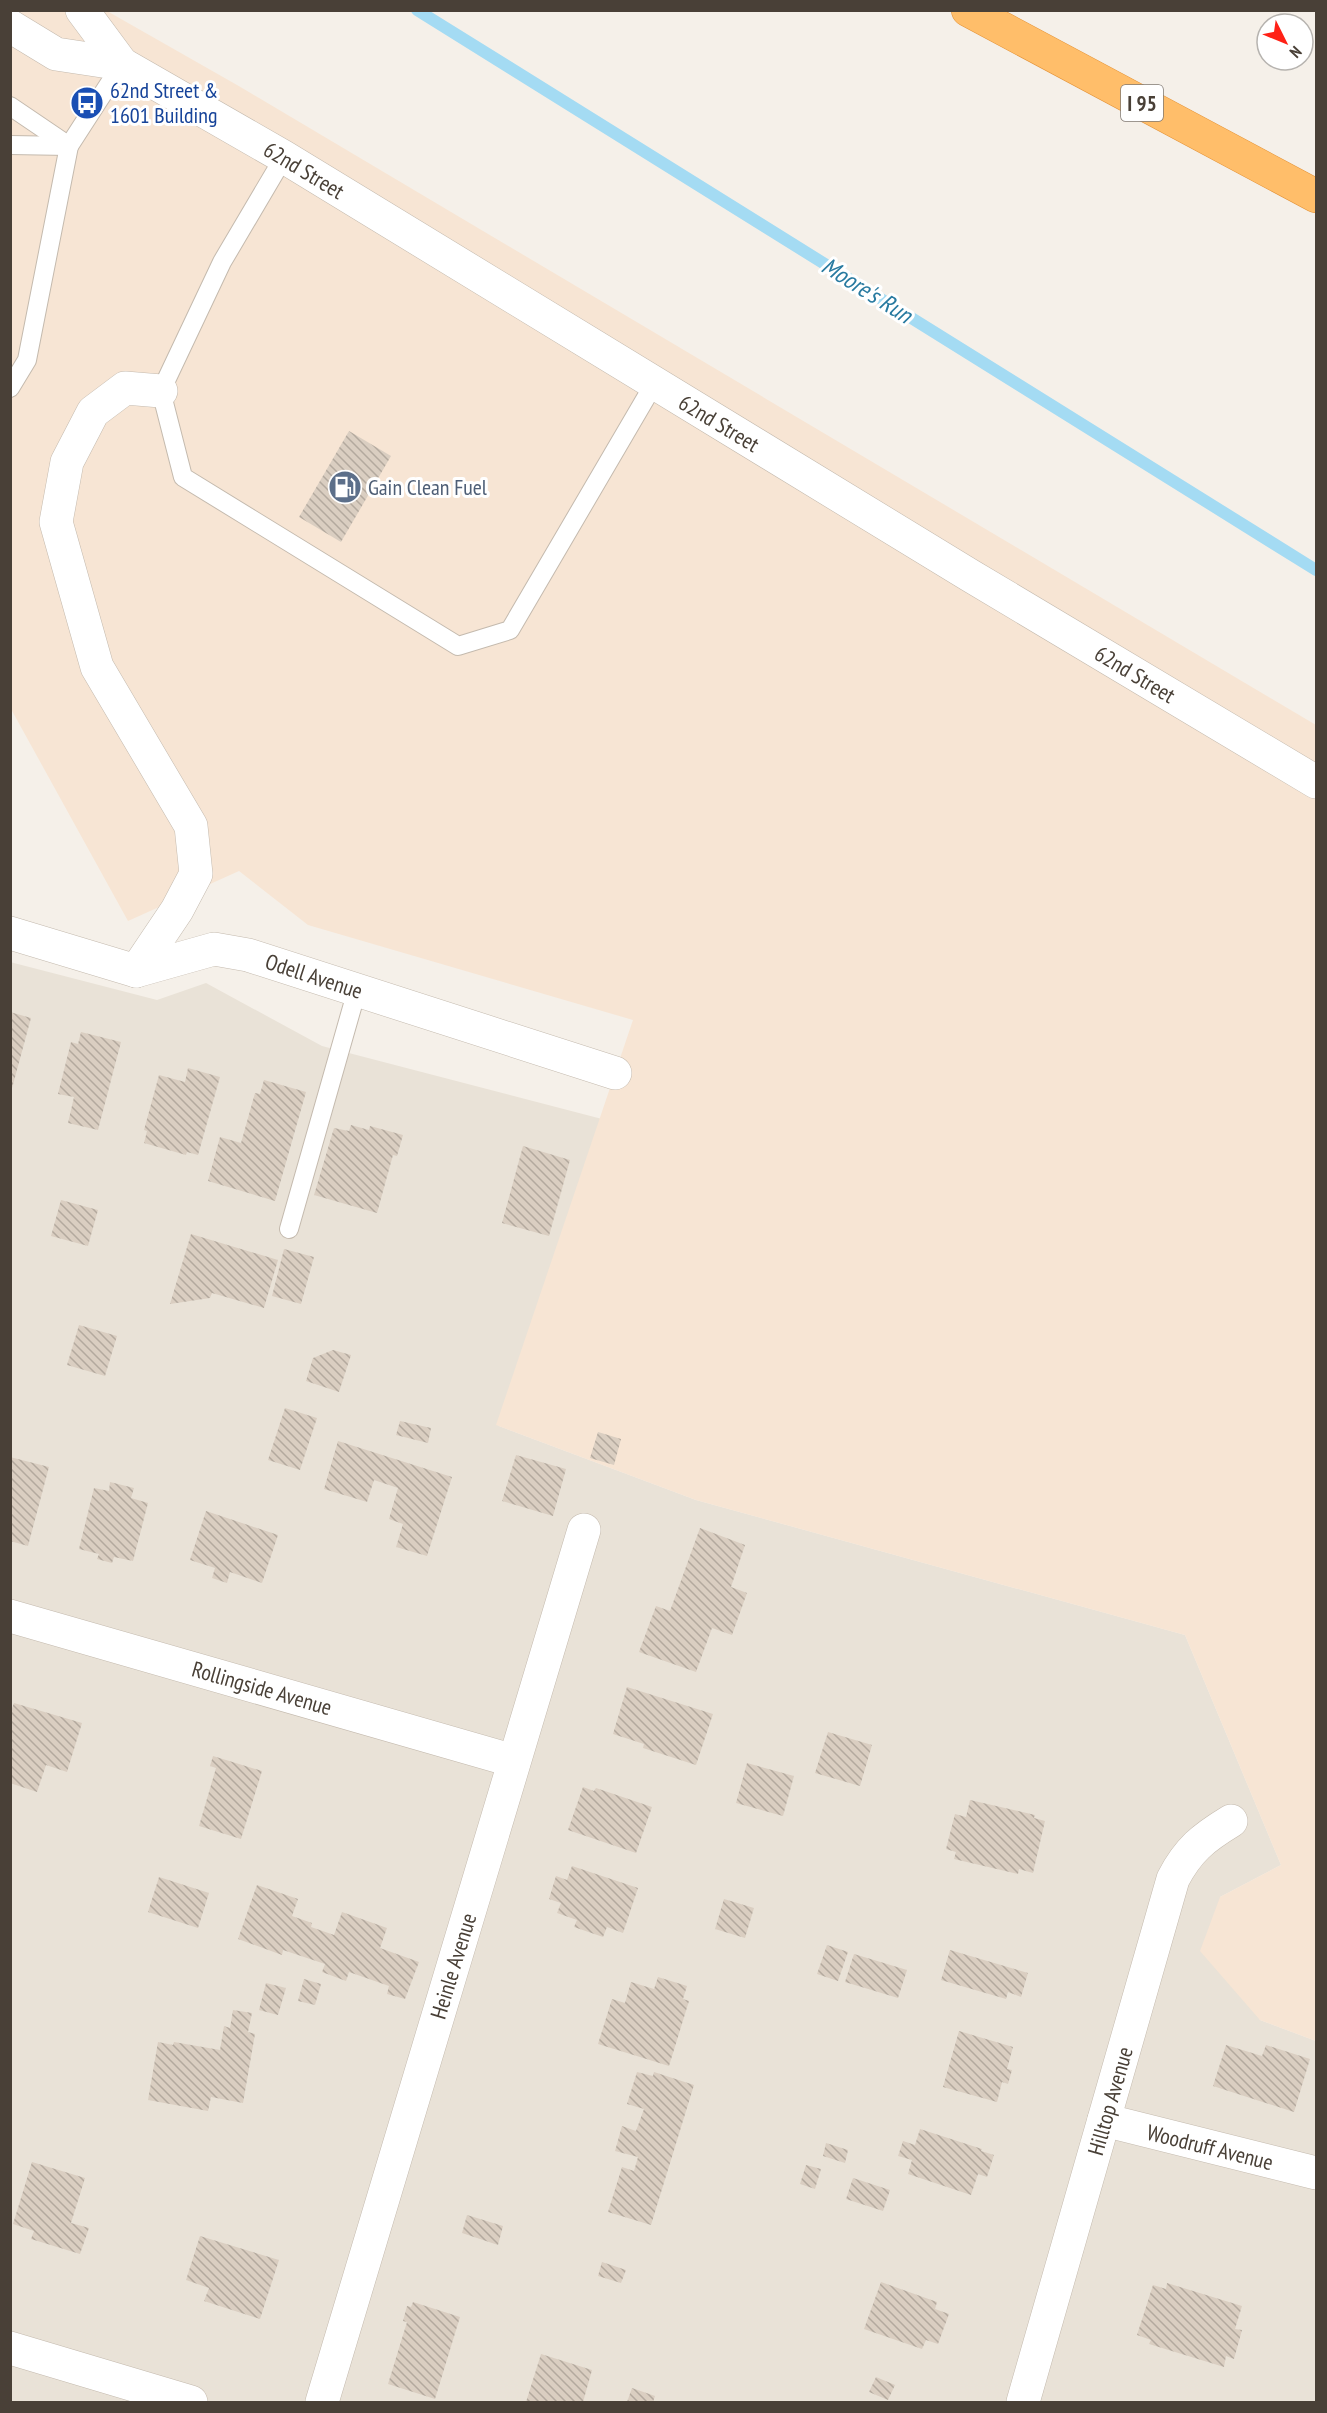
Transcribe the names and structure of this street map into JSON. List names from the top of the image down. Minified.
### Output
{"streets":{"highway":["I 95"],"street":["62nd Street","Odell Avenue","Rollingside Avenue","Heinle Avenue","Hilltop Avenue","Woodruff Avenue"]},"crossings":[["Rollingside Avenue","Heinle Avenue"],["Hilltop Avenue","Woodruff Avenue"]],"water":["Moore's Run"],"places":{"bus stop":["62nd Street & 1601 Building"],"fuel station":["Gain Clean Fuel"]},"north":"bottom right"}
